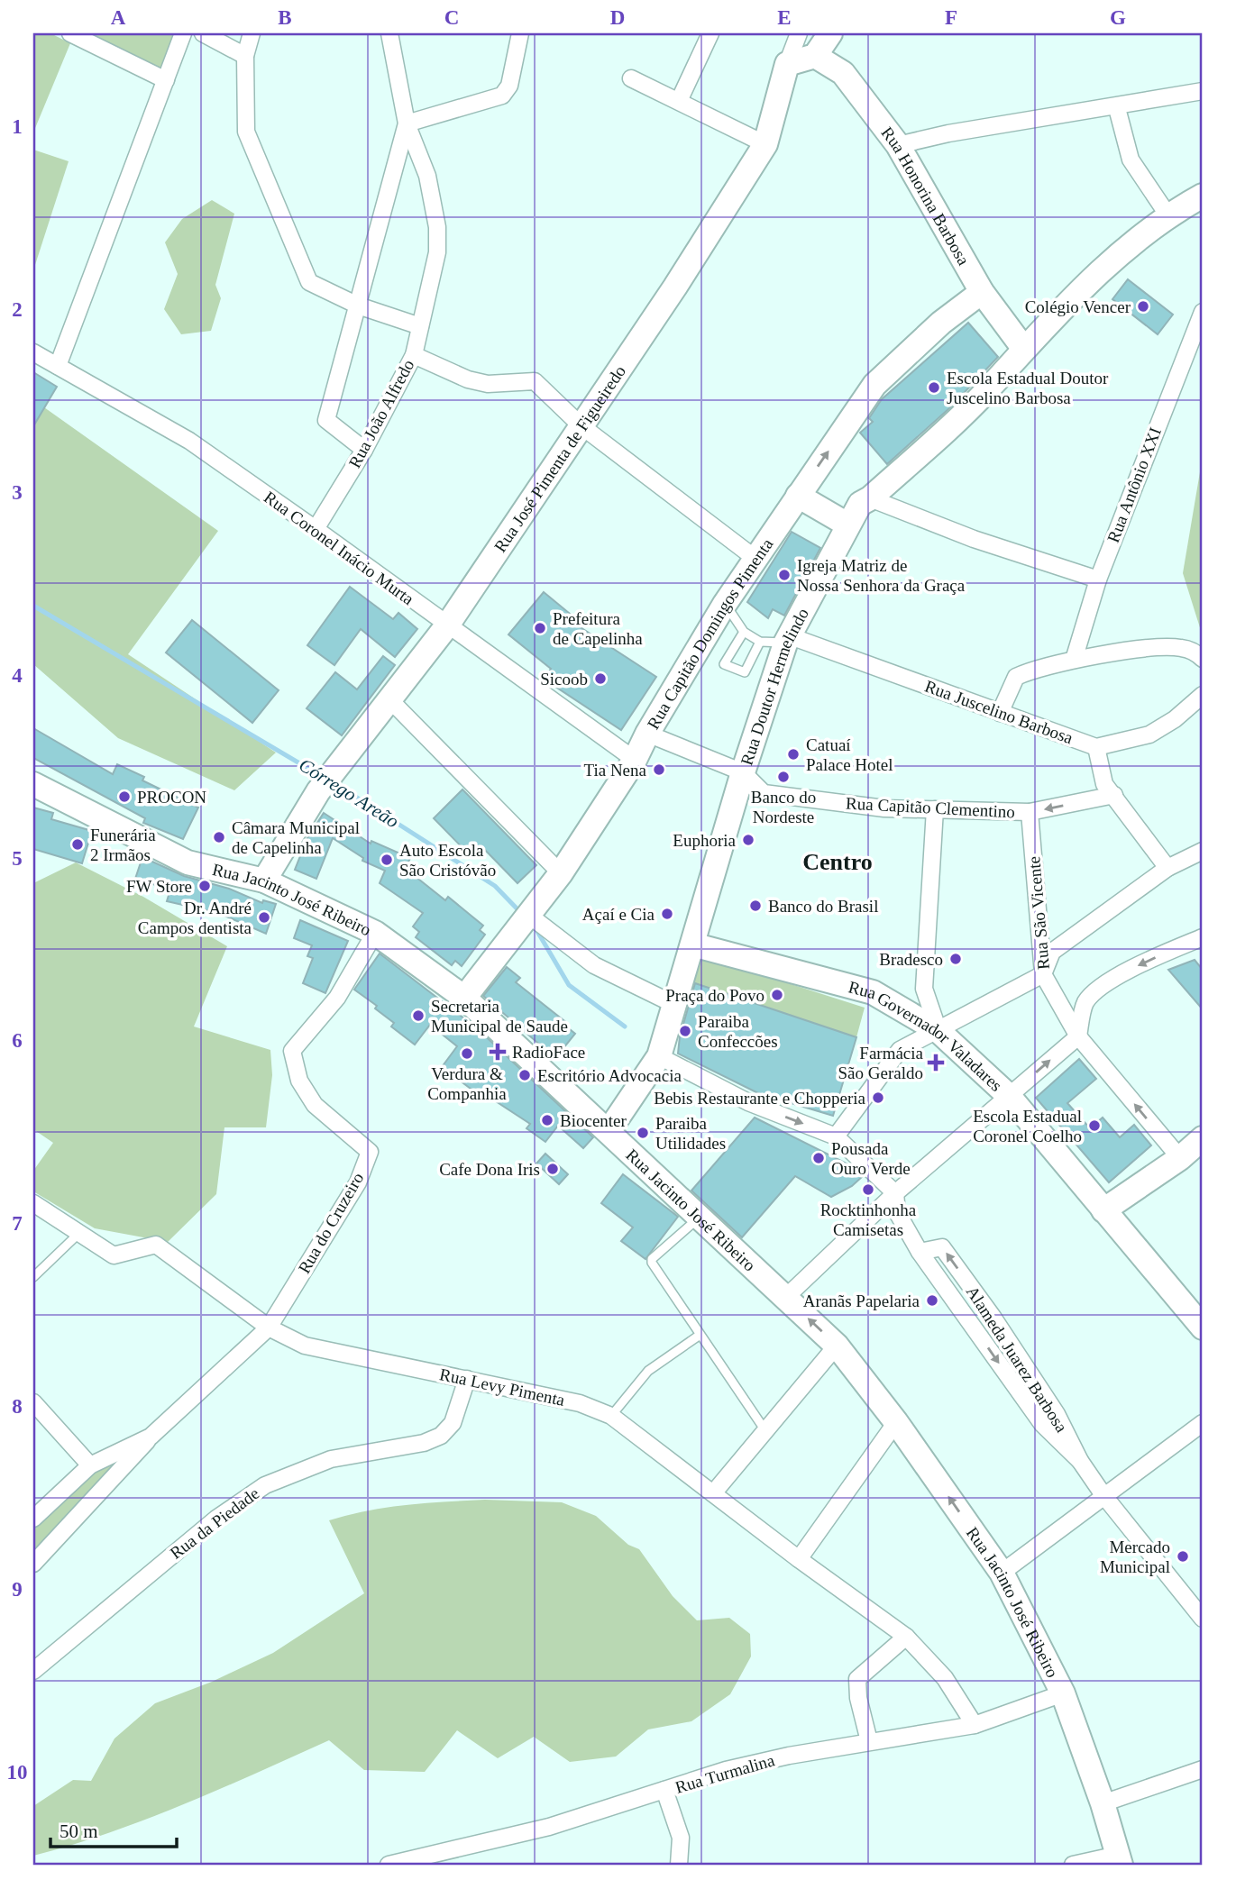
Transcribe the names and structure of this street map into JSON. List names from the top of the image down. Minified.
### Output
{"streets":{"street":["Rua Honorina Barbosa","Rua João Alfredo","Rua José Pimenta de Figueiredo","Rua Antônio XXI","Rua Coronel Inácio Murta","Rua Capitão Domingos Pimenta","Rua Doutor Hermelindo","Rua Juscelino Barbosa","Rua Capitão Clementino","Rua Jacinto José Ribeiro","Rua São Vicente","Rua Governador Valadares","Rua do Cruzeiro","Alameda Juarez Barbosa","Rua Levy Pimenta","Rua da Piedade","Rua Turmalina"]},"crossings":[["Rua Honorina Barbosa","Rua Capitão Domingos Pimenta"],["Rua Honorina Barbosa","Rua Doutor Hermelindo"],["Rua João Alfredo","Rua Coronel Inácio Murta"],["Rua José Pimenta de Figueiredo","Rua Coronel Inácio Murta"],["Rua José Pimenta de Figueiredo","Rua Jacinto José Ribeiro"],["Rua Coronel Inácio Murta","Rua Capitão Domingos Pimenta"],["Rua Capitão Domingos Pimenta","Rua Capitão Clementino"],["Rua Capitão Domingos Pimenta","Rua Jacinto José Ribeiro"],["Rua Doutor Hermelindo","Rua Juscelino Barbosa"],["Rua Doutor Hermelindo","Rua Capitão Clementino"],["Rua Doutor Hermelindo","Rua Jacinto José Ribeiro"],["Rua Doutor Hermelindo","Rua Governador Valadares"],["Rua Capitão Clementino","Rua São Vicente"],["Rua Jacinto José Ribeiro","Rua do Cruzeiro"],["Rua Jacinto José Ribeiro","Rua Turmalina"],["Rua do Cruzeiro","Rua Levy Pimenta"],["Rua Levy Pimenta","Rua da Piedade"],["Rua Levy Pimenta","Rua Turmalina"]],"one_way":["Rua São Vicente"],"districts":["Centro"],"water":["Córrego Areão"],"places":{"other":["Colégio Vencer","Escola Estadual Doutor Juscelino Barbosa","Igreja Matriz de Nossa Senhora da Graça","Prefeitura de Capelinha","Sicoob","Catuaí Palace Hotel","Tia Nena","Banco do Nordeste","PROCON","Câmara Municipal de Capelinha","Euphoria","Funerária 2 Irmãos","Auto Escola São Cristóvão","FW Store","Banco do Brasil","Açaí e Cia","Dr. André Campos dentista","Bradesco","Praça do Povo","Secretaria Municipal de Saude","Paraiba Confeccões","Verdura & Companhia","Escritório Advocacia","Bebis Restaurante e Chopperia","Biocenter","Escola Estadual Coronel Coelho","Paraiba Utilidades","Pousada Ouro Verde","Cafe Dona Iris","Rocktinhonha Camisetas","Aranãs Papelaria","Mercado Municipal"],"health":["RadioFace","Farmácia São Geraldo"]},"scale_bar":"50 m","grid":{"columns":["A","B","C","D","E","F","G"],"rows":["1","2","3","4","5","6","7","8","9","10"]}}
